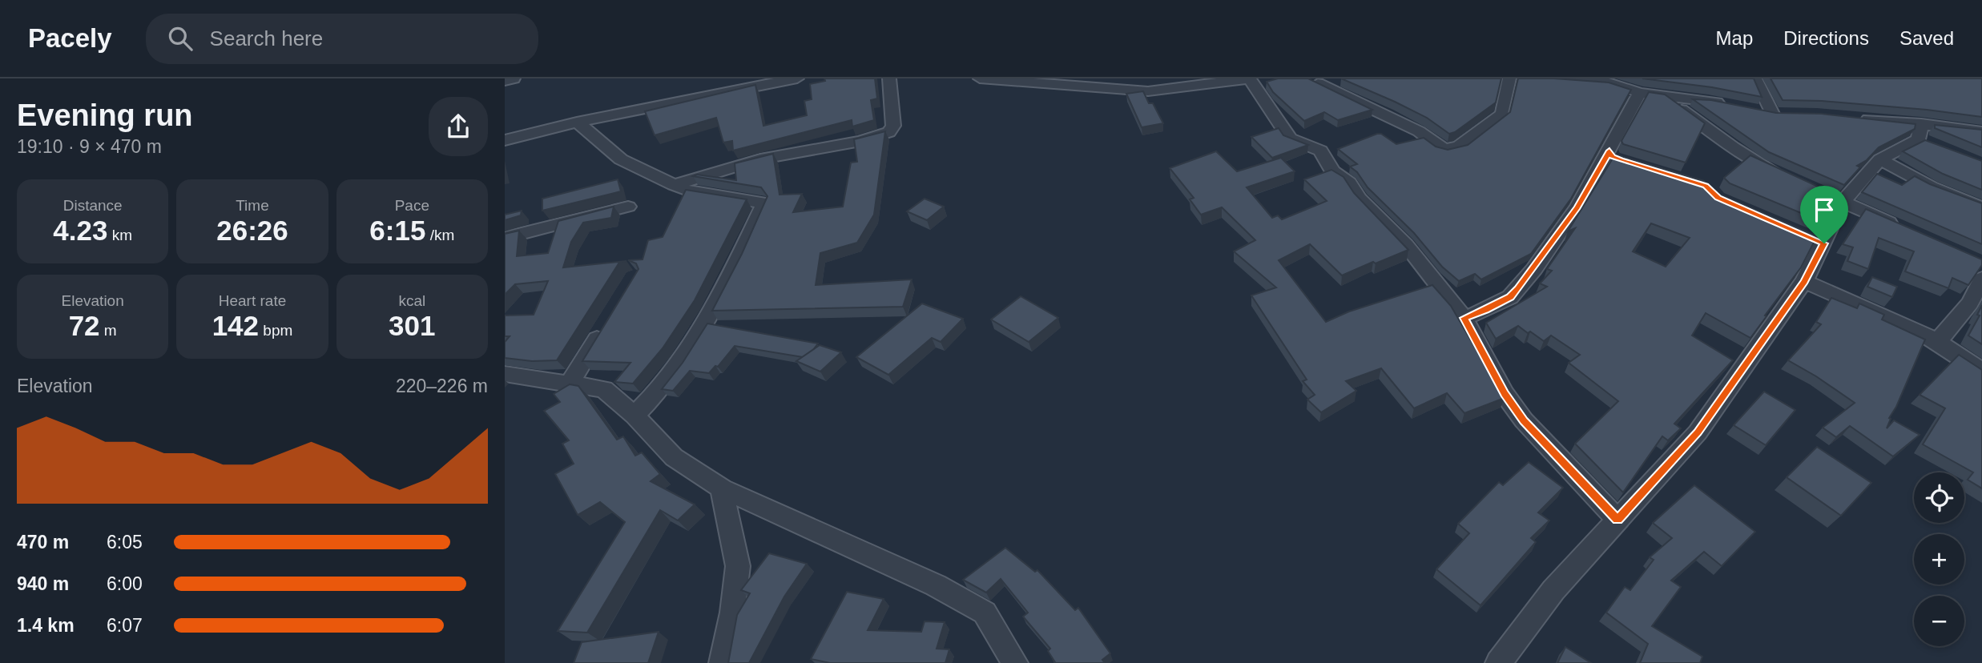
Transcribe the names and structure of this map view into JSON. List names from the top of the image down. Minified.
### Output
{"page":{"header":"Pacely","search":"Search here","nav":["Map","Directions","Saved"],"heading":["Evening run","19:10 · 9 × 470 m"],"stats":[["Distance","4.23 km"],["Time","26:26"],["Pace","6:15 /km"],["Elevation","72 m"],["Heart rate","142 bpm"],["kcal","301"]],"chart":["Elevation","220–226 m"],"map_buttons":["+","−"],"list":[{"name":"470 m","note":"6:05"},{"name":"940 m","note":"6:00"},{"name":"1.4 km","note":"6:07"}]}}
